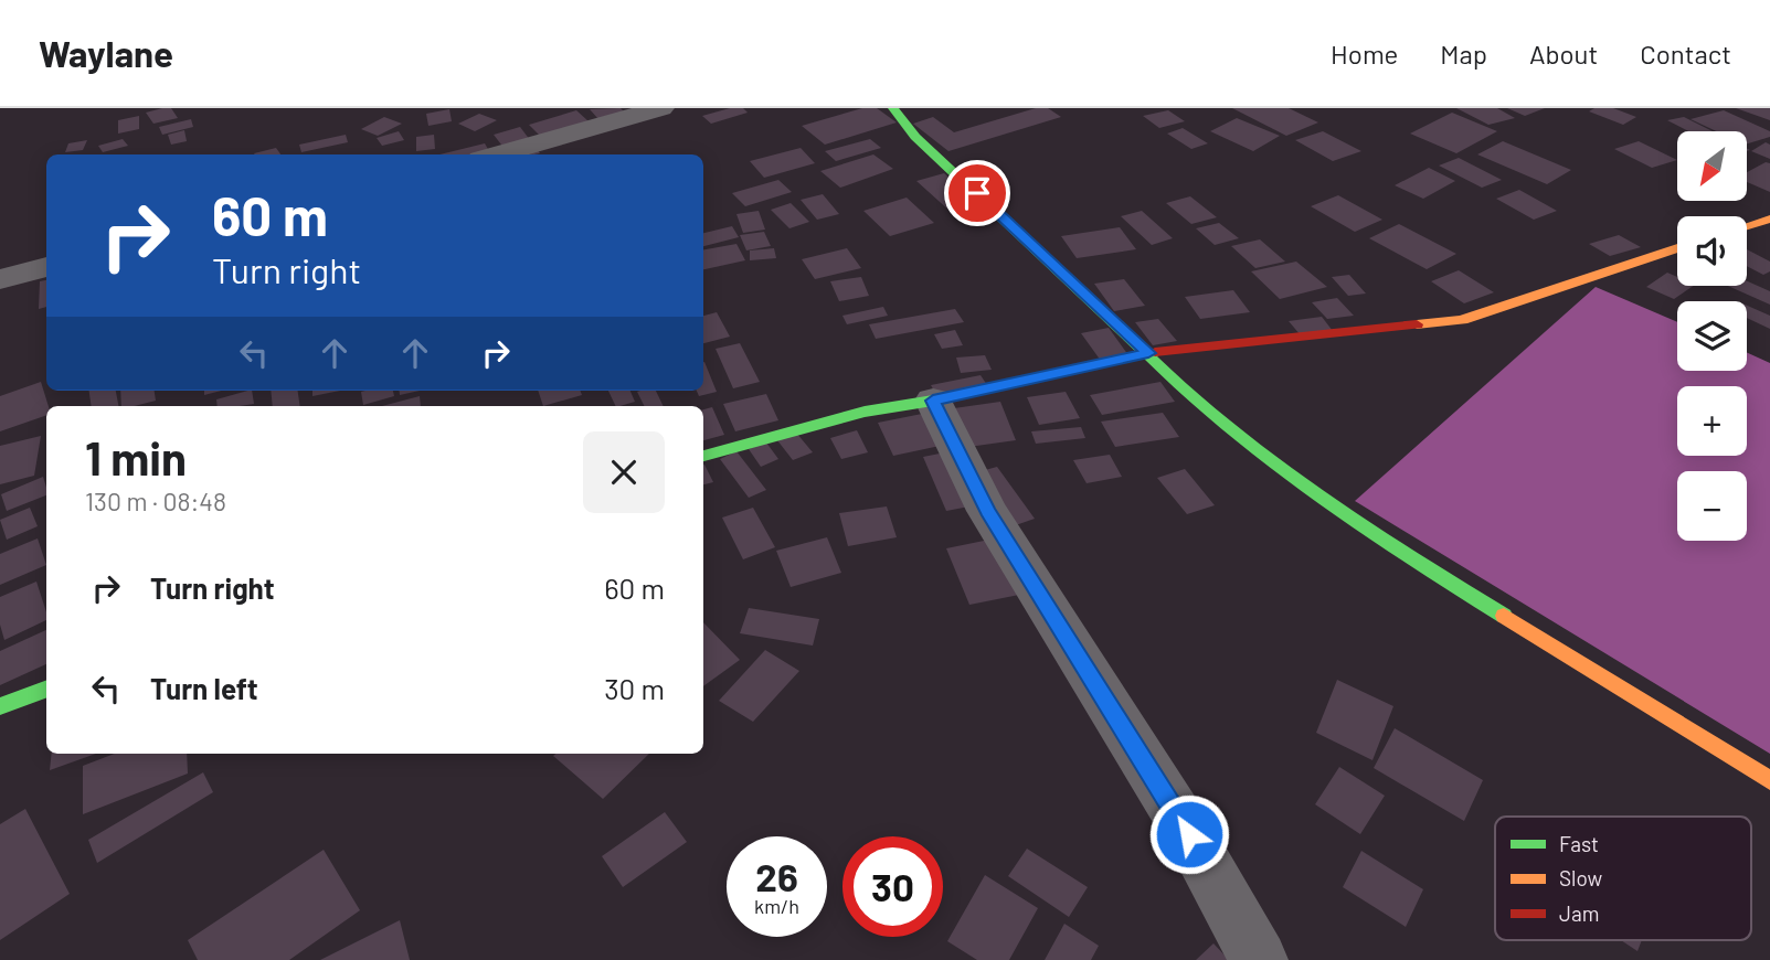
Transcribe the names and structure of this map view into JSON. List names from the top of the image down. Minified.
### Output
{"legend":["Fast","Slow","Jam"],"north":"bottom left","page":{"header":"Waylane","nav":["Home","Map","About","Contact"],"map_buttons":["+","−"],"turn":["60 m","Turn right"],"heading":["1 min","130 m · 08:48"],"list":[{"name":"Turn right","value":"60 m"},{"name":"Turn left","value":"30 m"}],"speed":"26 km/h","limit":"30"}}
